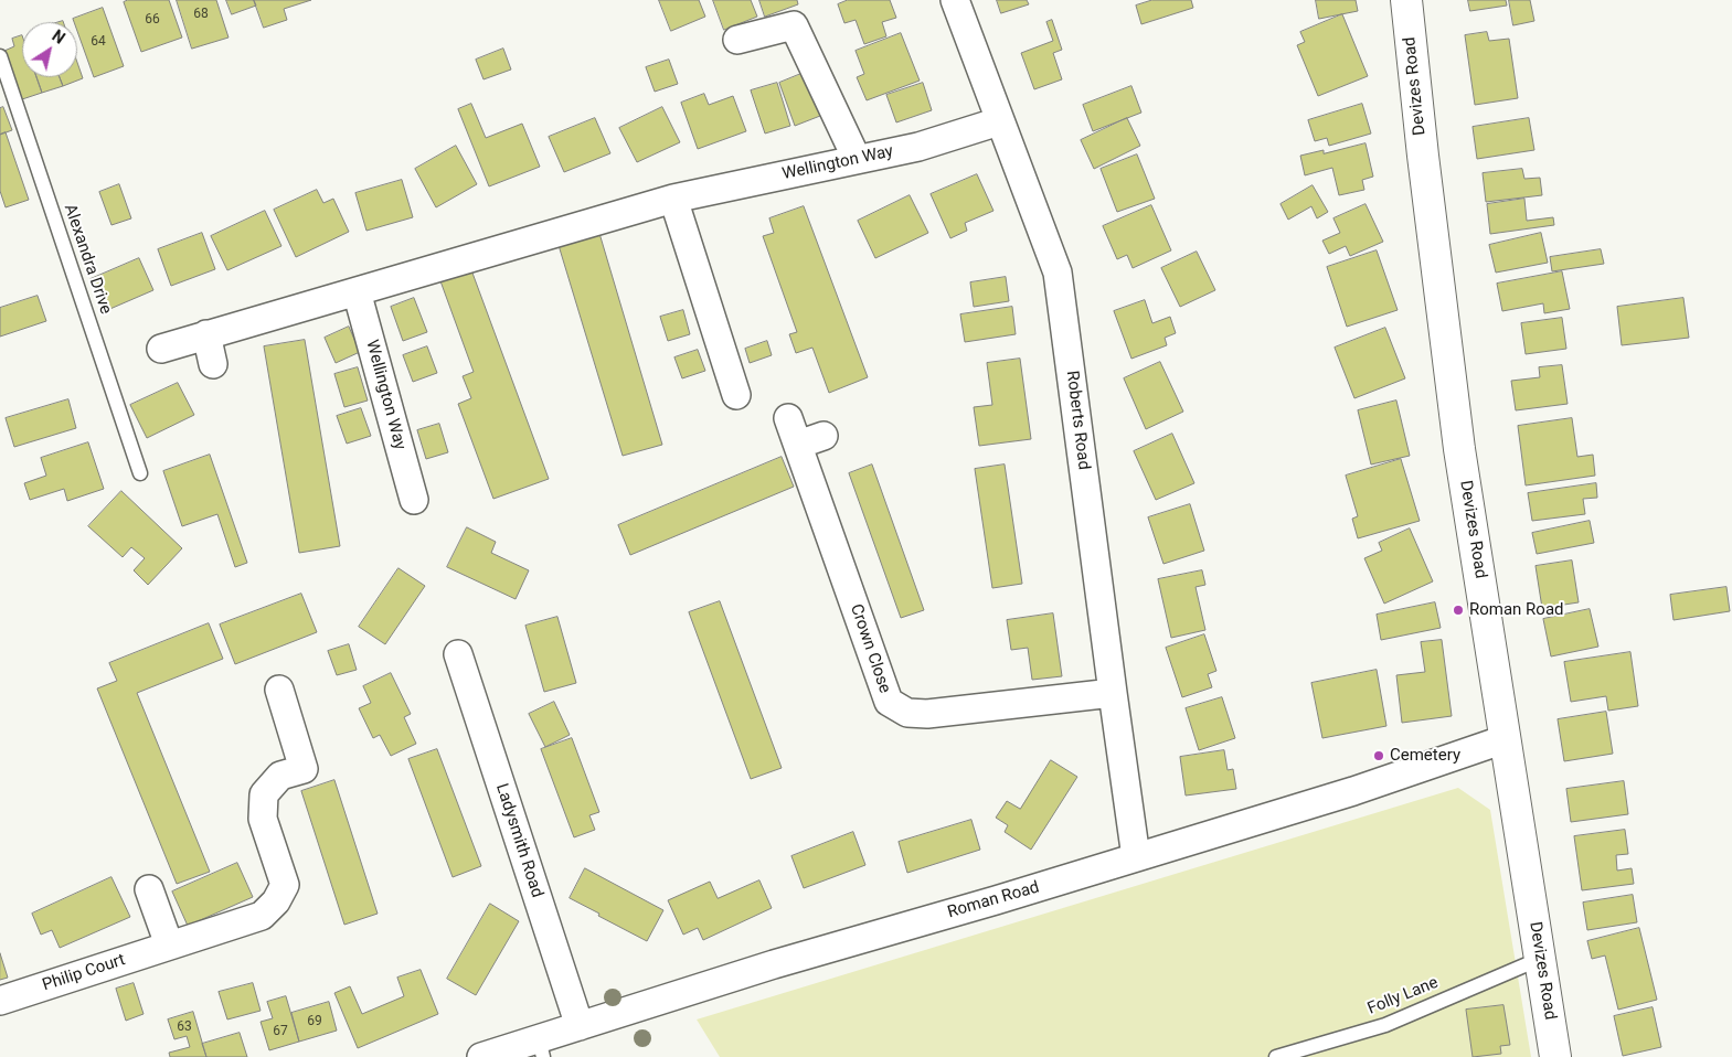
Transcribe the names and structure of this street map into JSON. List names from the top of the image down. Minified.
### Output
{"streets":{"main road":["Devizes Road"],"street":["Wellington Way","Roberts Road","Crown Close","Ladysmith Road","Roman Road","Philip Court"],"lane":["Alexandra Drive","Folly Lane"]},"crossings":[["Devizes Road","Roman Road"],["Devizes Road","Folly Lane"],["Wellington Way","Roberts Road"],["Roberts Road","Crown Close"],["Roberts Road","Roman Road"],["Ladysmith Road","Roman Road"]],"places":["Roman Road","Cemetery"],"house_numbers":["68","66","64","69","63","67"],"north":"top right"}
